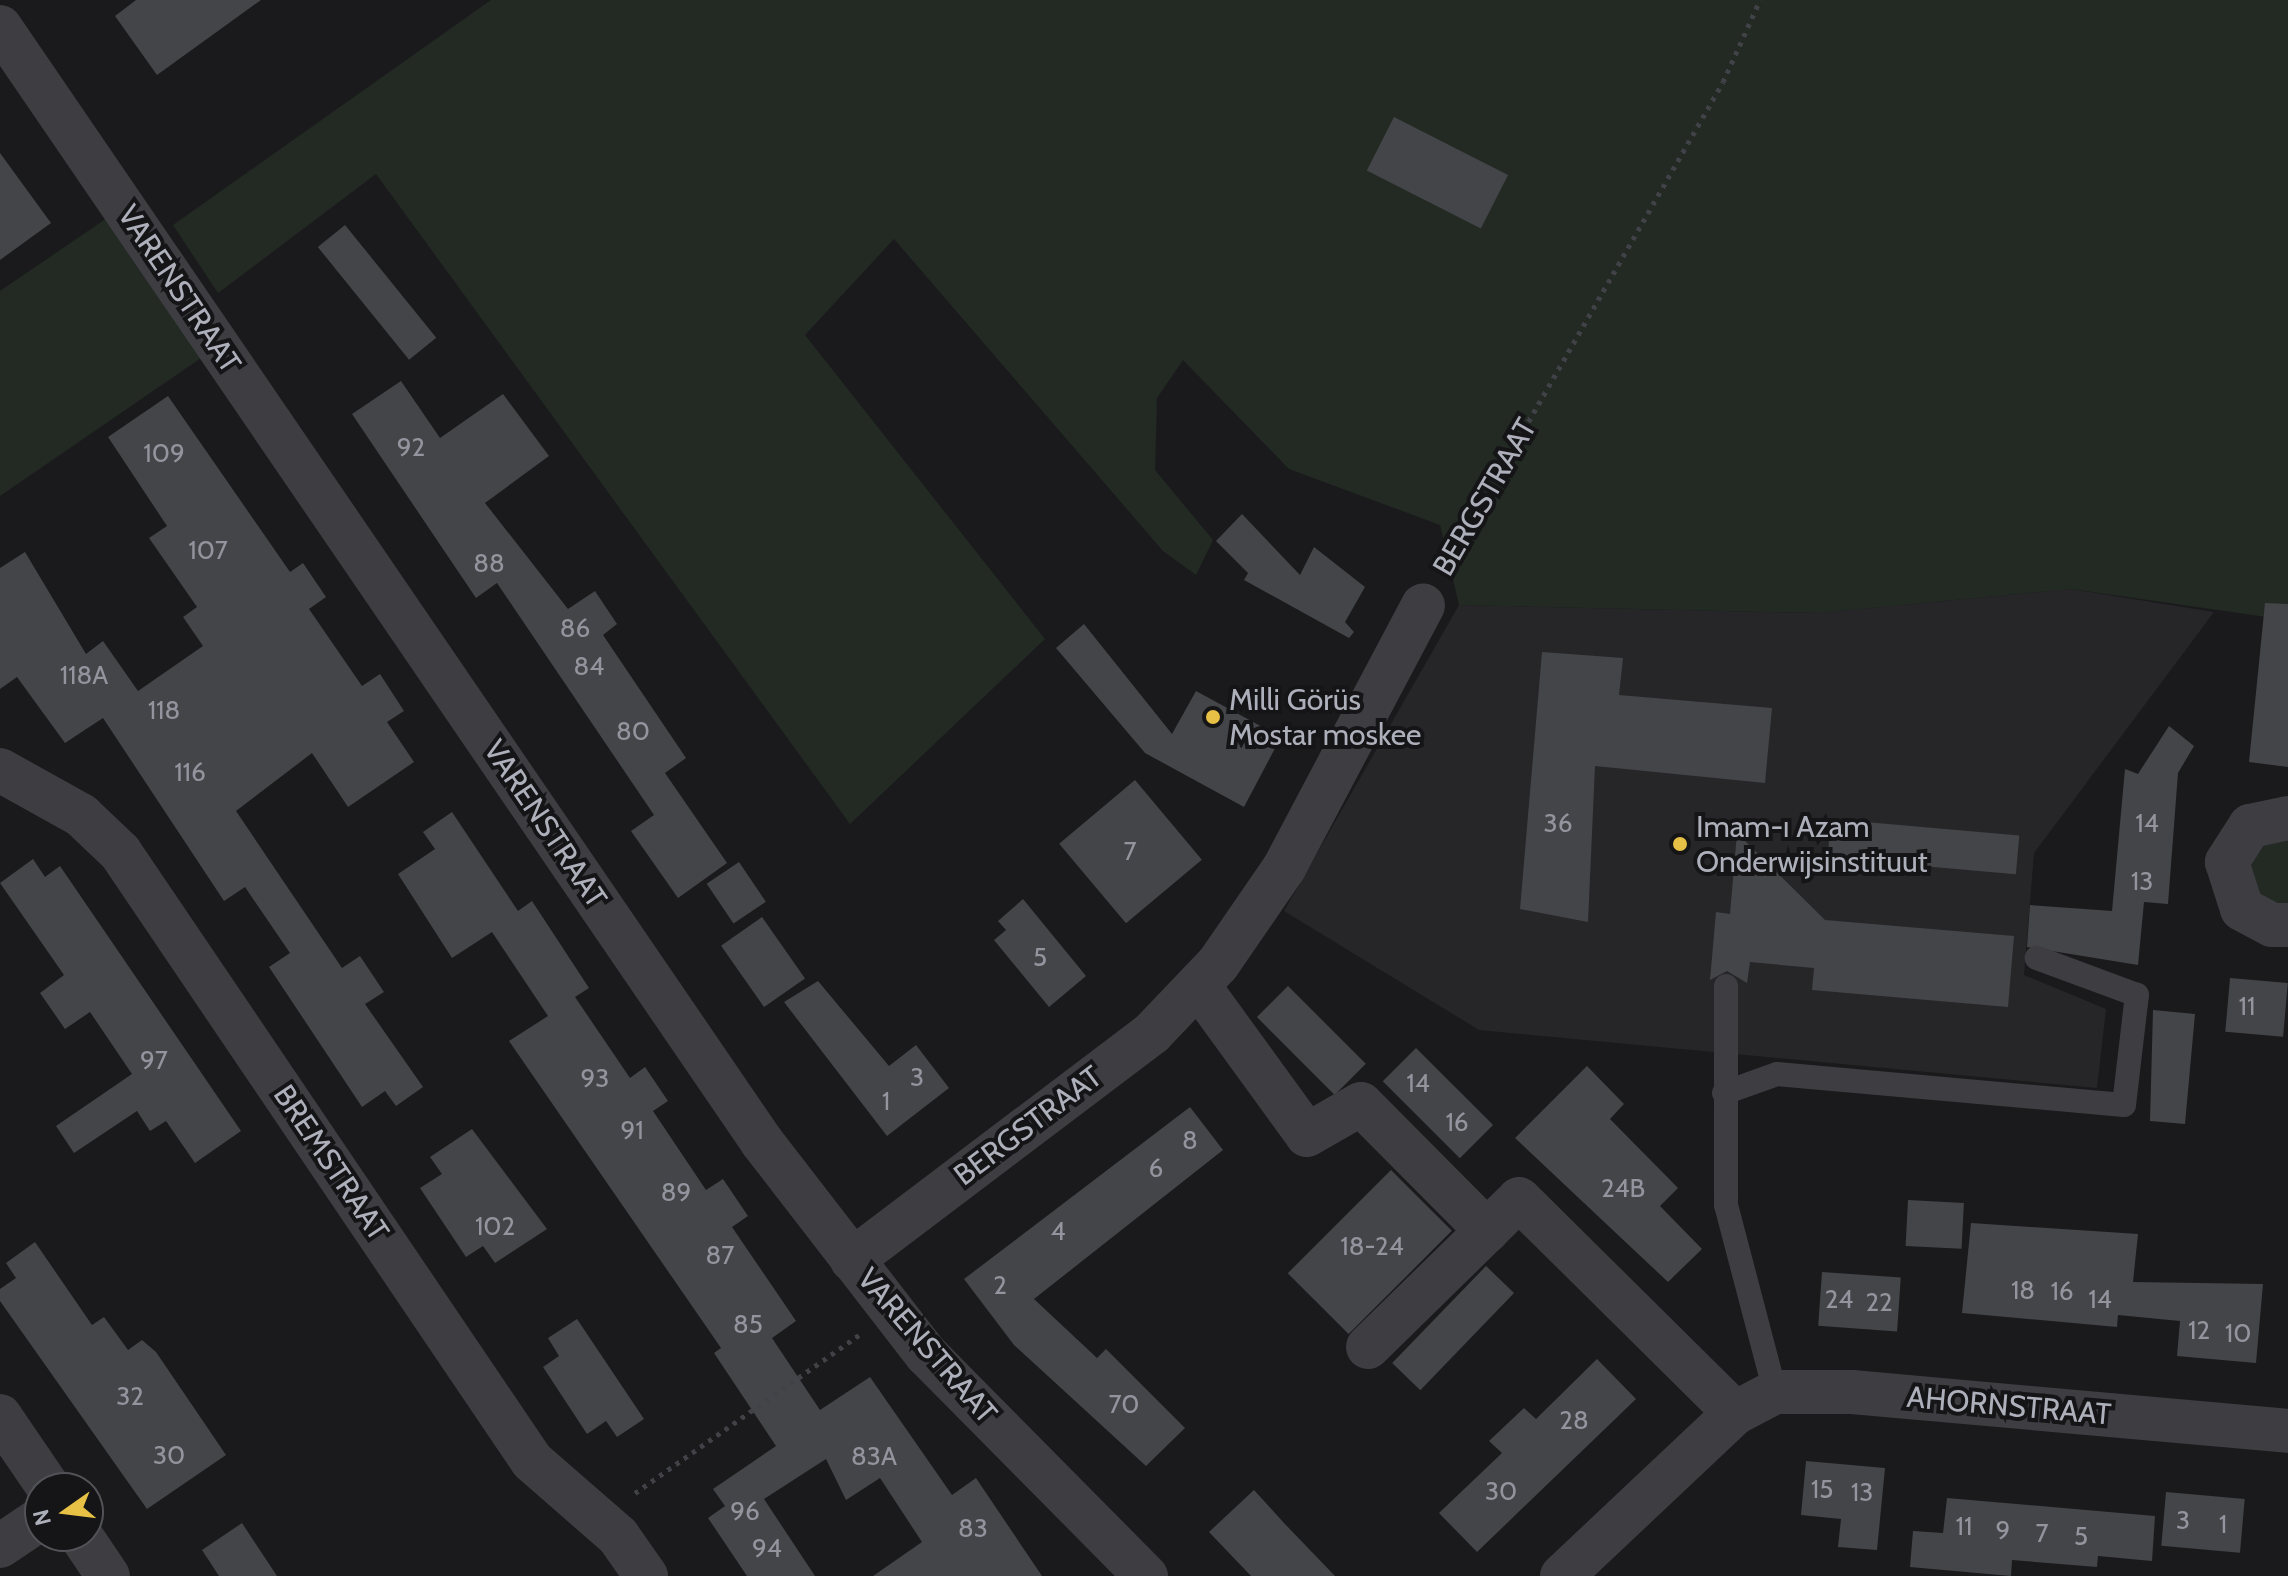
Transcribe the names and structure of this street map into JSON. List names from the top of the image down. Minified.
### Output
{"streets":{"street":["VARENSTRAAT","BERGSTRAAT","BREMSTRAAT","AHORNSTRAAT"]},"crossings":[["VARENSTRAAT","BERGSTRAAT"]],"places":["Milli Görüs Mostar moskee","Imam-ı Azam Onderwijsinstituut"],"house_numbers":["92","109","107","88","86","84","118A","118","80","116","36","14","7","13","5","11","97","3","93","14","1","16","91","8","6","24B","89","102","4","18-24","87","2","18","16","24","14","22","85","12","10","32","70","28","30","83A","15","30","13","96","3","1","11","83","9","7","5","94"],"north":"left"}
